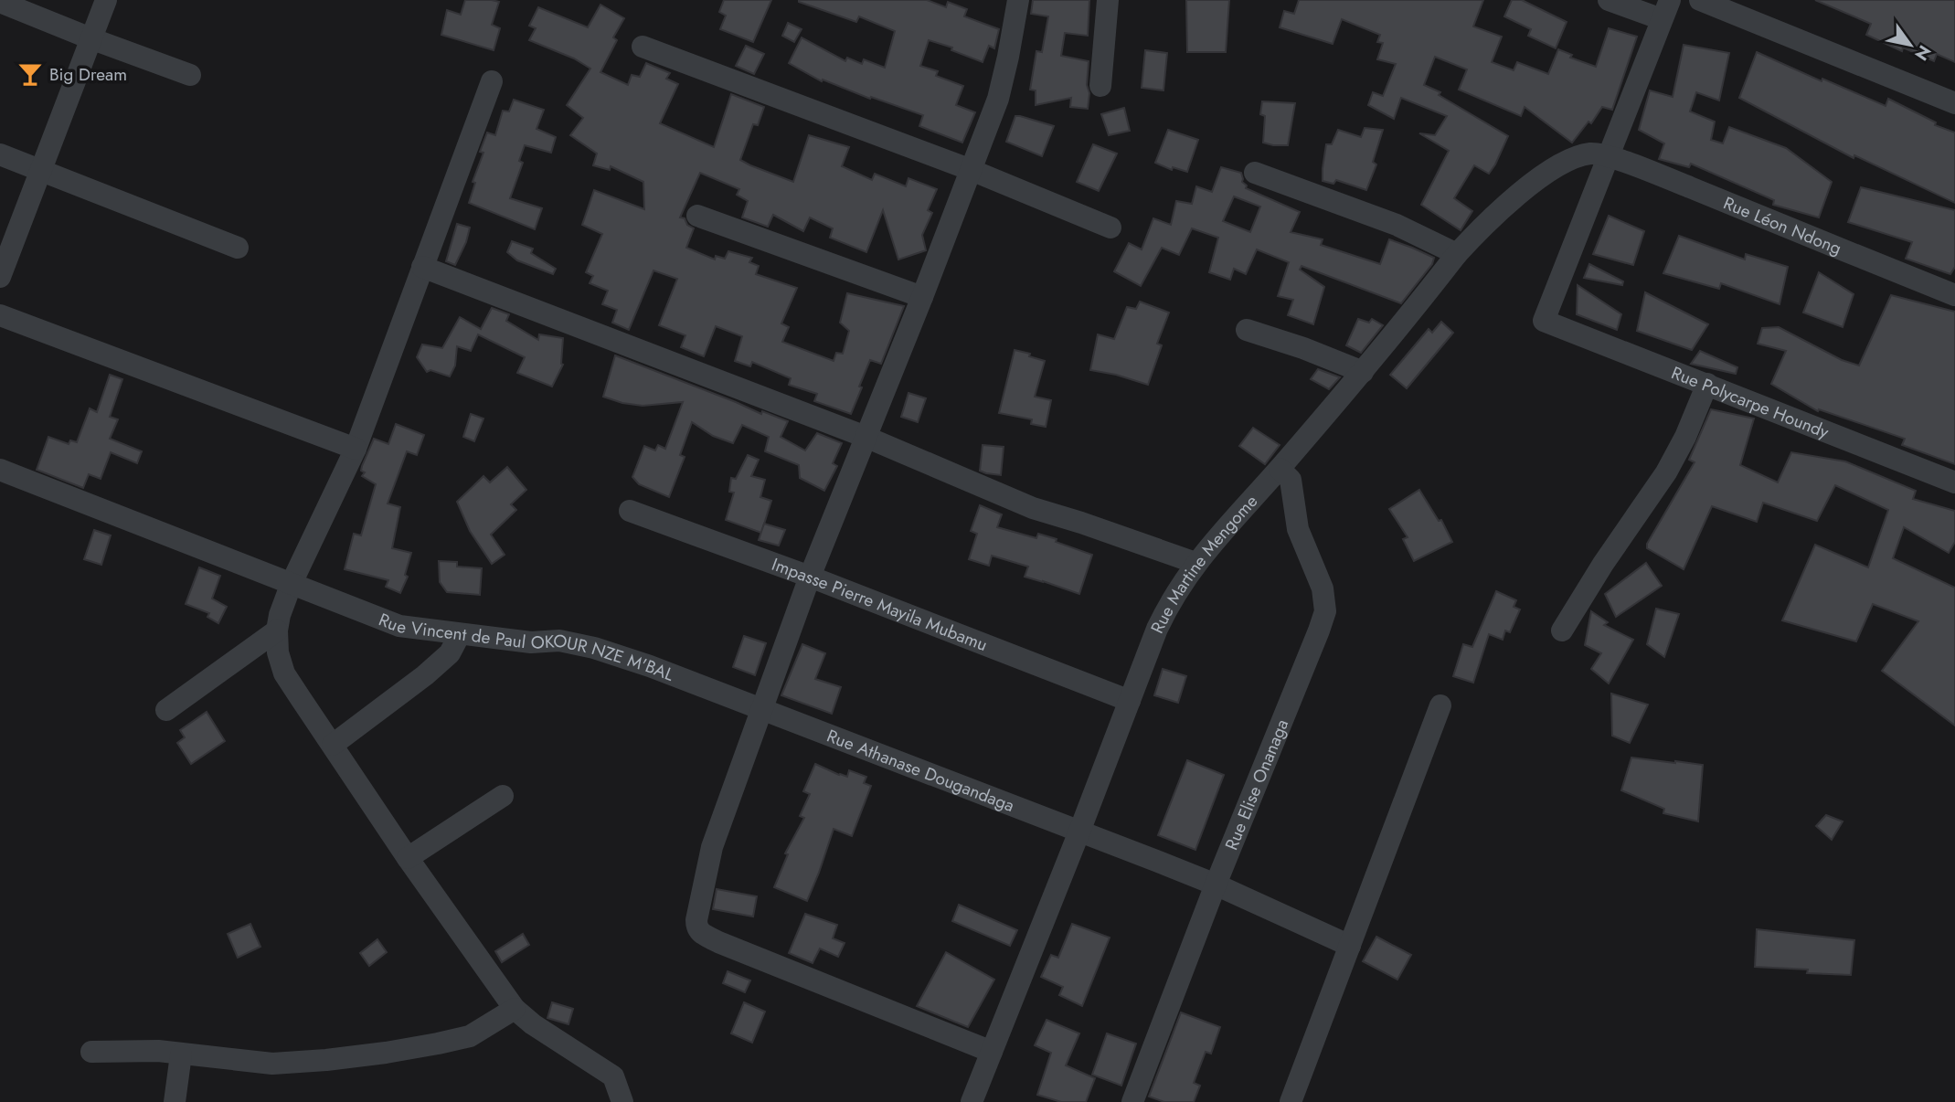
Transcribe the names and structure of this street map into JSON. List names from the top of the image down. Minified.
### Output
{"streets":{"street":["Rue Léon Ndong","Rue Polycarpe Houndy","Rue Martine Mengome","Impasse Pierre Mayila Mubamu","Rue Vincent de Paul OKOUR NZE M'BAL","Rue Athanase Dougandaga","Rue Elise Onanaga"]},"crossings":[["Rue Léon Ndong","Rue Polycarpe Houndy"],["Rue Léon Ndong","Rue Martine Mengome"],["Rue Polycarpe Houndy","Rue Martine Mengome"],["Rue Martine Mengome","Impasse Pierre Mayila Mubamu"],["Rue Martine Mengome","Rue Athanase Dougandaga"],["Rue Martine Mengome","Rue Elise Onanaga"],["Rue Vincent de Paul OKOUR NZE M'BAL","Rue Athanase Dougandaga"],["Rue Athanase Dougandaga","Rue Elise Onanaga"]],"places":{"bar":["Big Dream"]},"north":"bottom right"}
